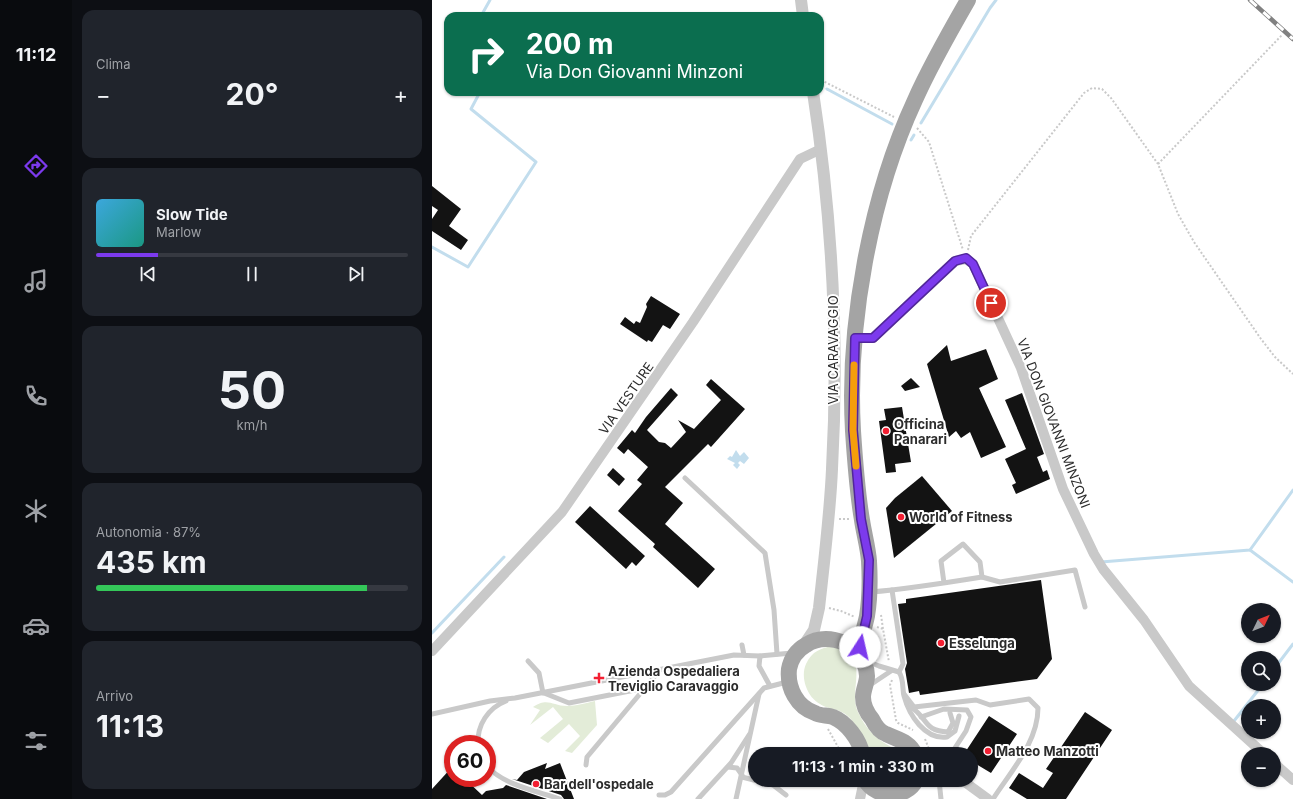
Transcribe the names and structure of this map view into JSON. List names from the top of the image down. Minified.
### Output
{"streets":{"main road":["VIA CARAVAGGIO"],"street":["VIA VESTURE","VIA DON GIOVANNI MINZONI"]},"crossings":[["VIA CARAVAGGIO","VIA VESTURE"]],"places":{"other":["Officina Panarari","World of Fitness","Esselunga","Matteo Manzotti","Bar dell'ospedale"],"health":["Azienda Ospedaliera Treviglio Caravaggio"]},"north":"top right","page":{"tabs":"11:12","tile":["Clima",["50","km/h"],["Autonomia · 87%","435 km"],["Arrivo","11:13"]],"turn":["200 m","Via Don Giovanni Minzoni"],"heat":["−","20°","+"],"song":["Slow Tide","Marlow"],"map_buttons":["+","−"],"limit":"60","trip":"11:13 · 1 min · 330 m"}}
